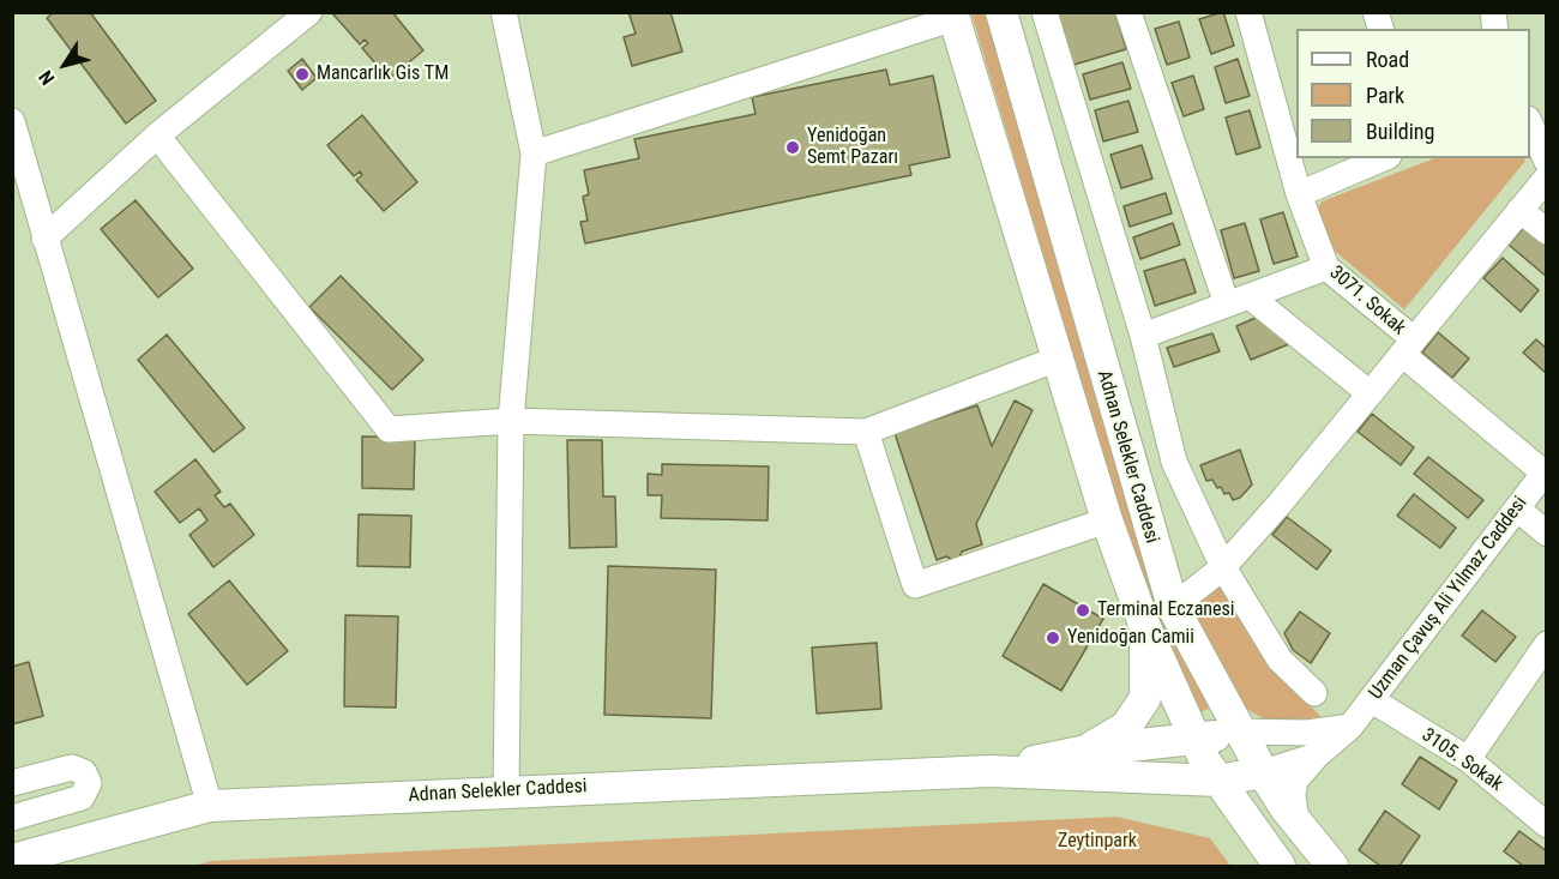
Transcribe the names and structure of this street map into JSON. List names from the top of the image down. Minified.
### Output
{"streets":{"main road":["Adnan Selekler Caddesi"],"street":["3071. Sokak","Uzman Çavuş Ali Yılmaz Caddesi","3105. Sokak"]},"crossings":[["3071. Sokak","Uzman Çavuş Ali Yılmaz Caddesi"],["Uzman Çavuş Ali Yılmaz Caddesi","3105. Sokak"]],"parks":["Zeytinpark"],"places":["Mancarlık Gis TM","Yenidoğan Semt Pazarı","Terminal Eczanesi","Yenidoğan Camii"],"legend":["Road","Park","Building"],"north":"bottom left"}
